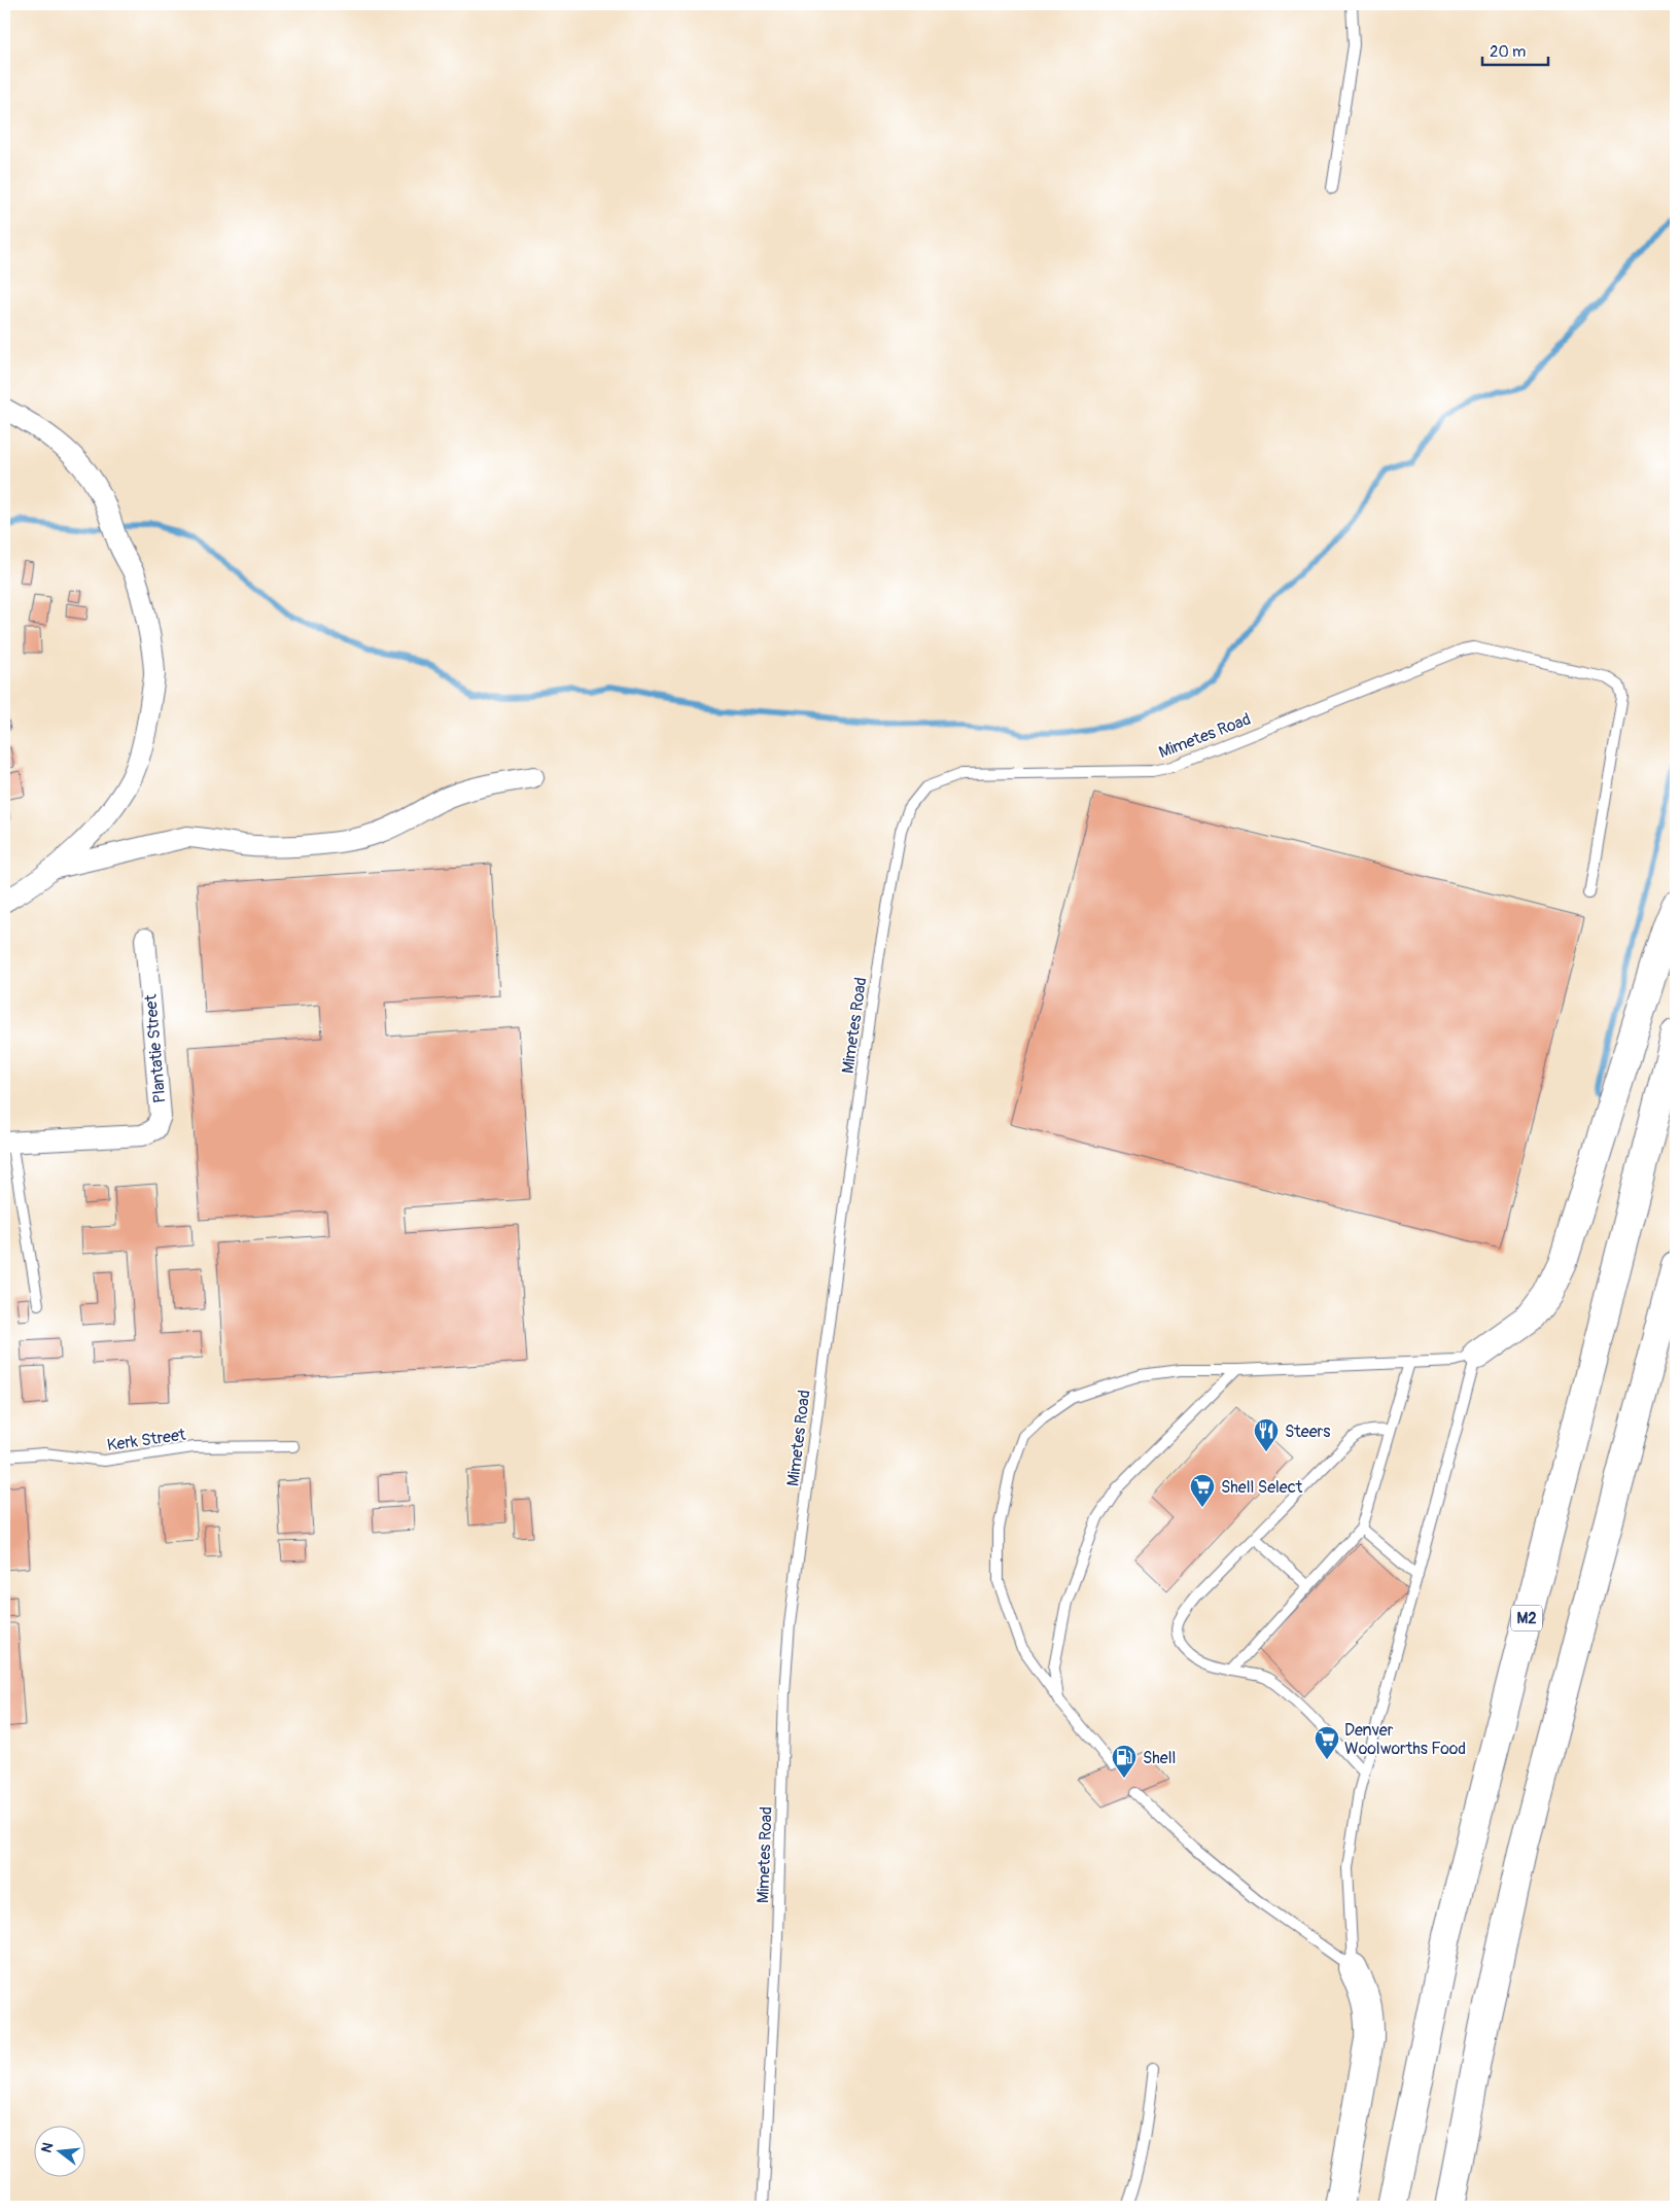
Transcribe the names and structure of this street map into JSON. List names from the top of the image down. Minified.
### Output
{"streets":{"highway":["M2"],"street":["Plantatie Street"],"lane":["Mimetes Road","Kerk Street"]},"places":{"restaurant":["Steers"],"supermarket":["Shell Select","Denver Woolworths Food"],"fuel station":["Shell"]},"scale_bar":"20 m","north":"left"}
